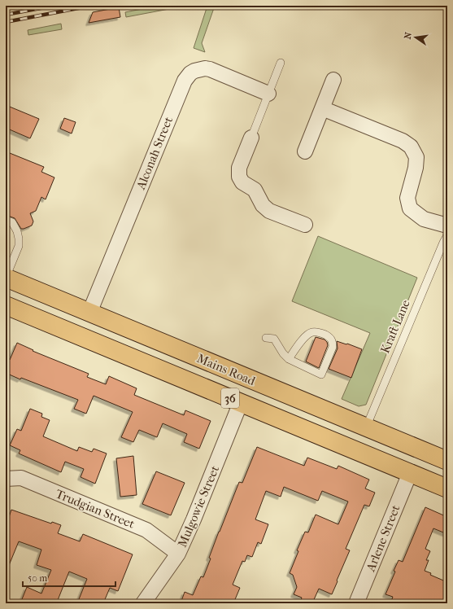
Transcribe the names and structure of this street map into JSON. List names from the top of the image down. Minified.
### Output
{"streets":{"main road":["Mains Road","36"],"street":["Alconah Street","Mulgowie Street","Trudgian Street","Arlene Street"],"lane":["Kraft Lane"]},"crossings":[["Alconah Street","Mains Road"],["Kraft Lane","Mains Road"],["Mains Road","Mulgowie Street"],["Mains Road","Arlene Street"],["Mulgowie Street","Trudgian Street"]],"scale_bar":"50 m","north":"left"}
